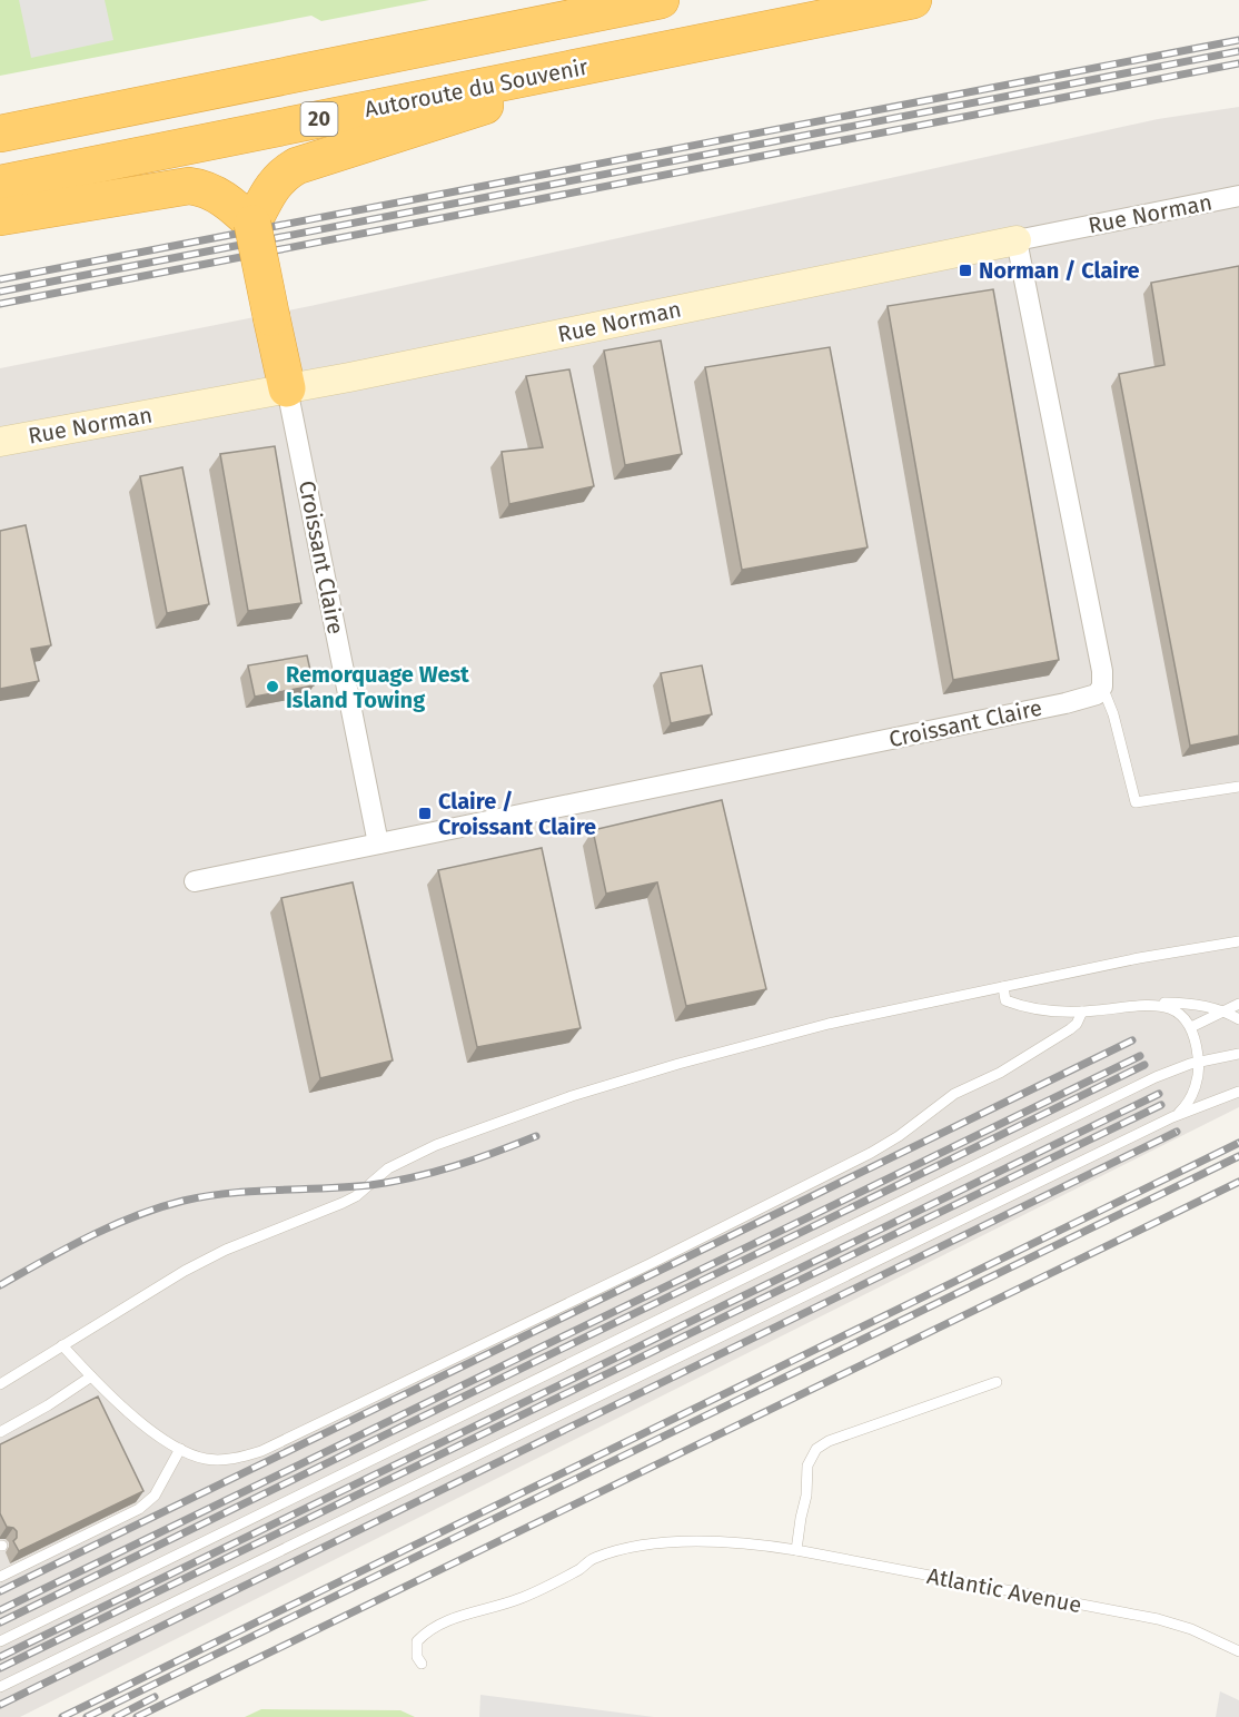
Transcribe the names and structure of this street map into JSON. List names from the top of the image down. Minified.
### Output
{"streets":{"highway":["Autoroute du Souvenir","20"],"street":["Rue Norman","Croissant Claire"],"lane":["Atlantic Avenue"]},"crossings":[["Rue Norman","Croissant Claire"]],"places":{"transit":["Norman / Claire","Claire / Croissant Claire"],"other":["Remorquage West Island Towing"]}}
